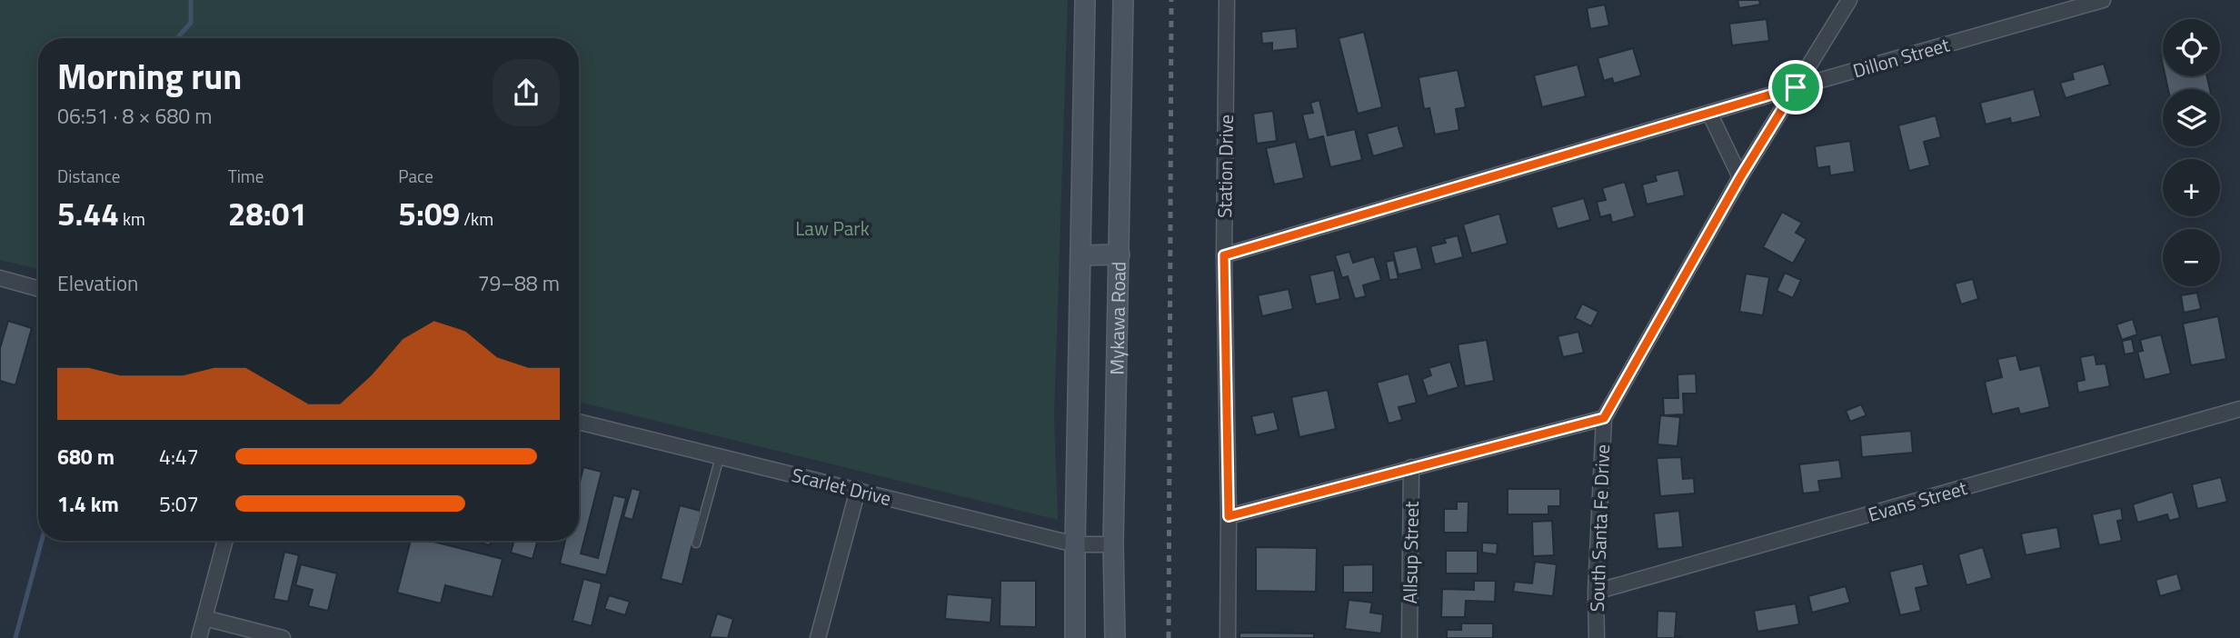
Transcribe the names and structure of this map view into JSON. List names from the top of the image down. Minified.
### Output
{"streets":{"main road":["Mykawa Road"],"street":["Dillon Street","Station Drive","Scarlet Drive","Evans Street","South Santa Fe Drive","Allsup Street"]},"crossings":[["Dillon Street","Station Drive"],["Mykawa Road","Scarlet Drive"],["Evans Street","South Santa Fe Drive"]],"parks":["Law Park"],"page":{"map_buttons":["+","−"],"heading":["Morning run","06:51 · 8 × 680 m"],"stats":[["Distance","5.44 km"],["Time","28:01"],["Pace","5:09 /km"]],"chart":["Elevation","79–88 m"],"list":[{"name":"680 m","note":"4:47"},{"name":"1.4 km","note":"5:07"}]}}
